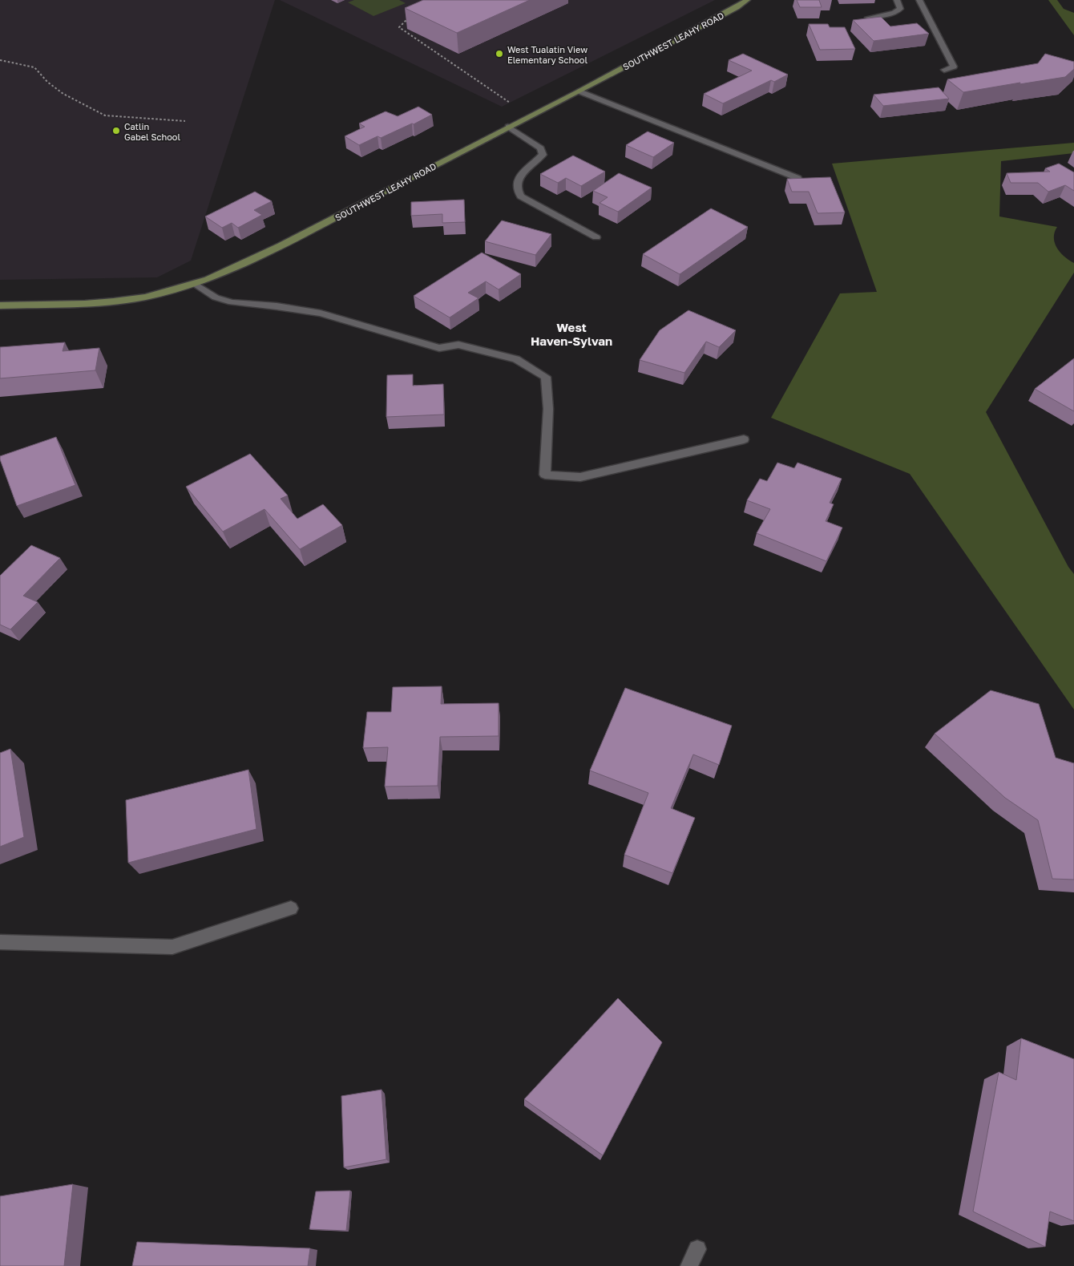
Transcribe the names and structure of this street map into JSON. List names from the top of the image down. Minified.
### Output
{"streets":{"street":["SOUTHWEST LEAHY ROAD"]},"districts":["West Haven-Sylvan"],"places":["West Tualatin View Elementary School","Catlin Gabel School"]}
